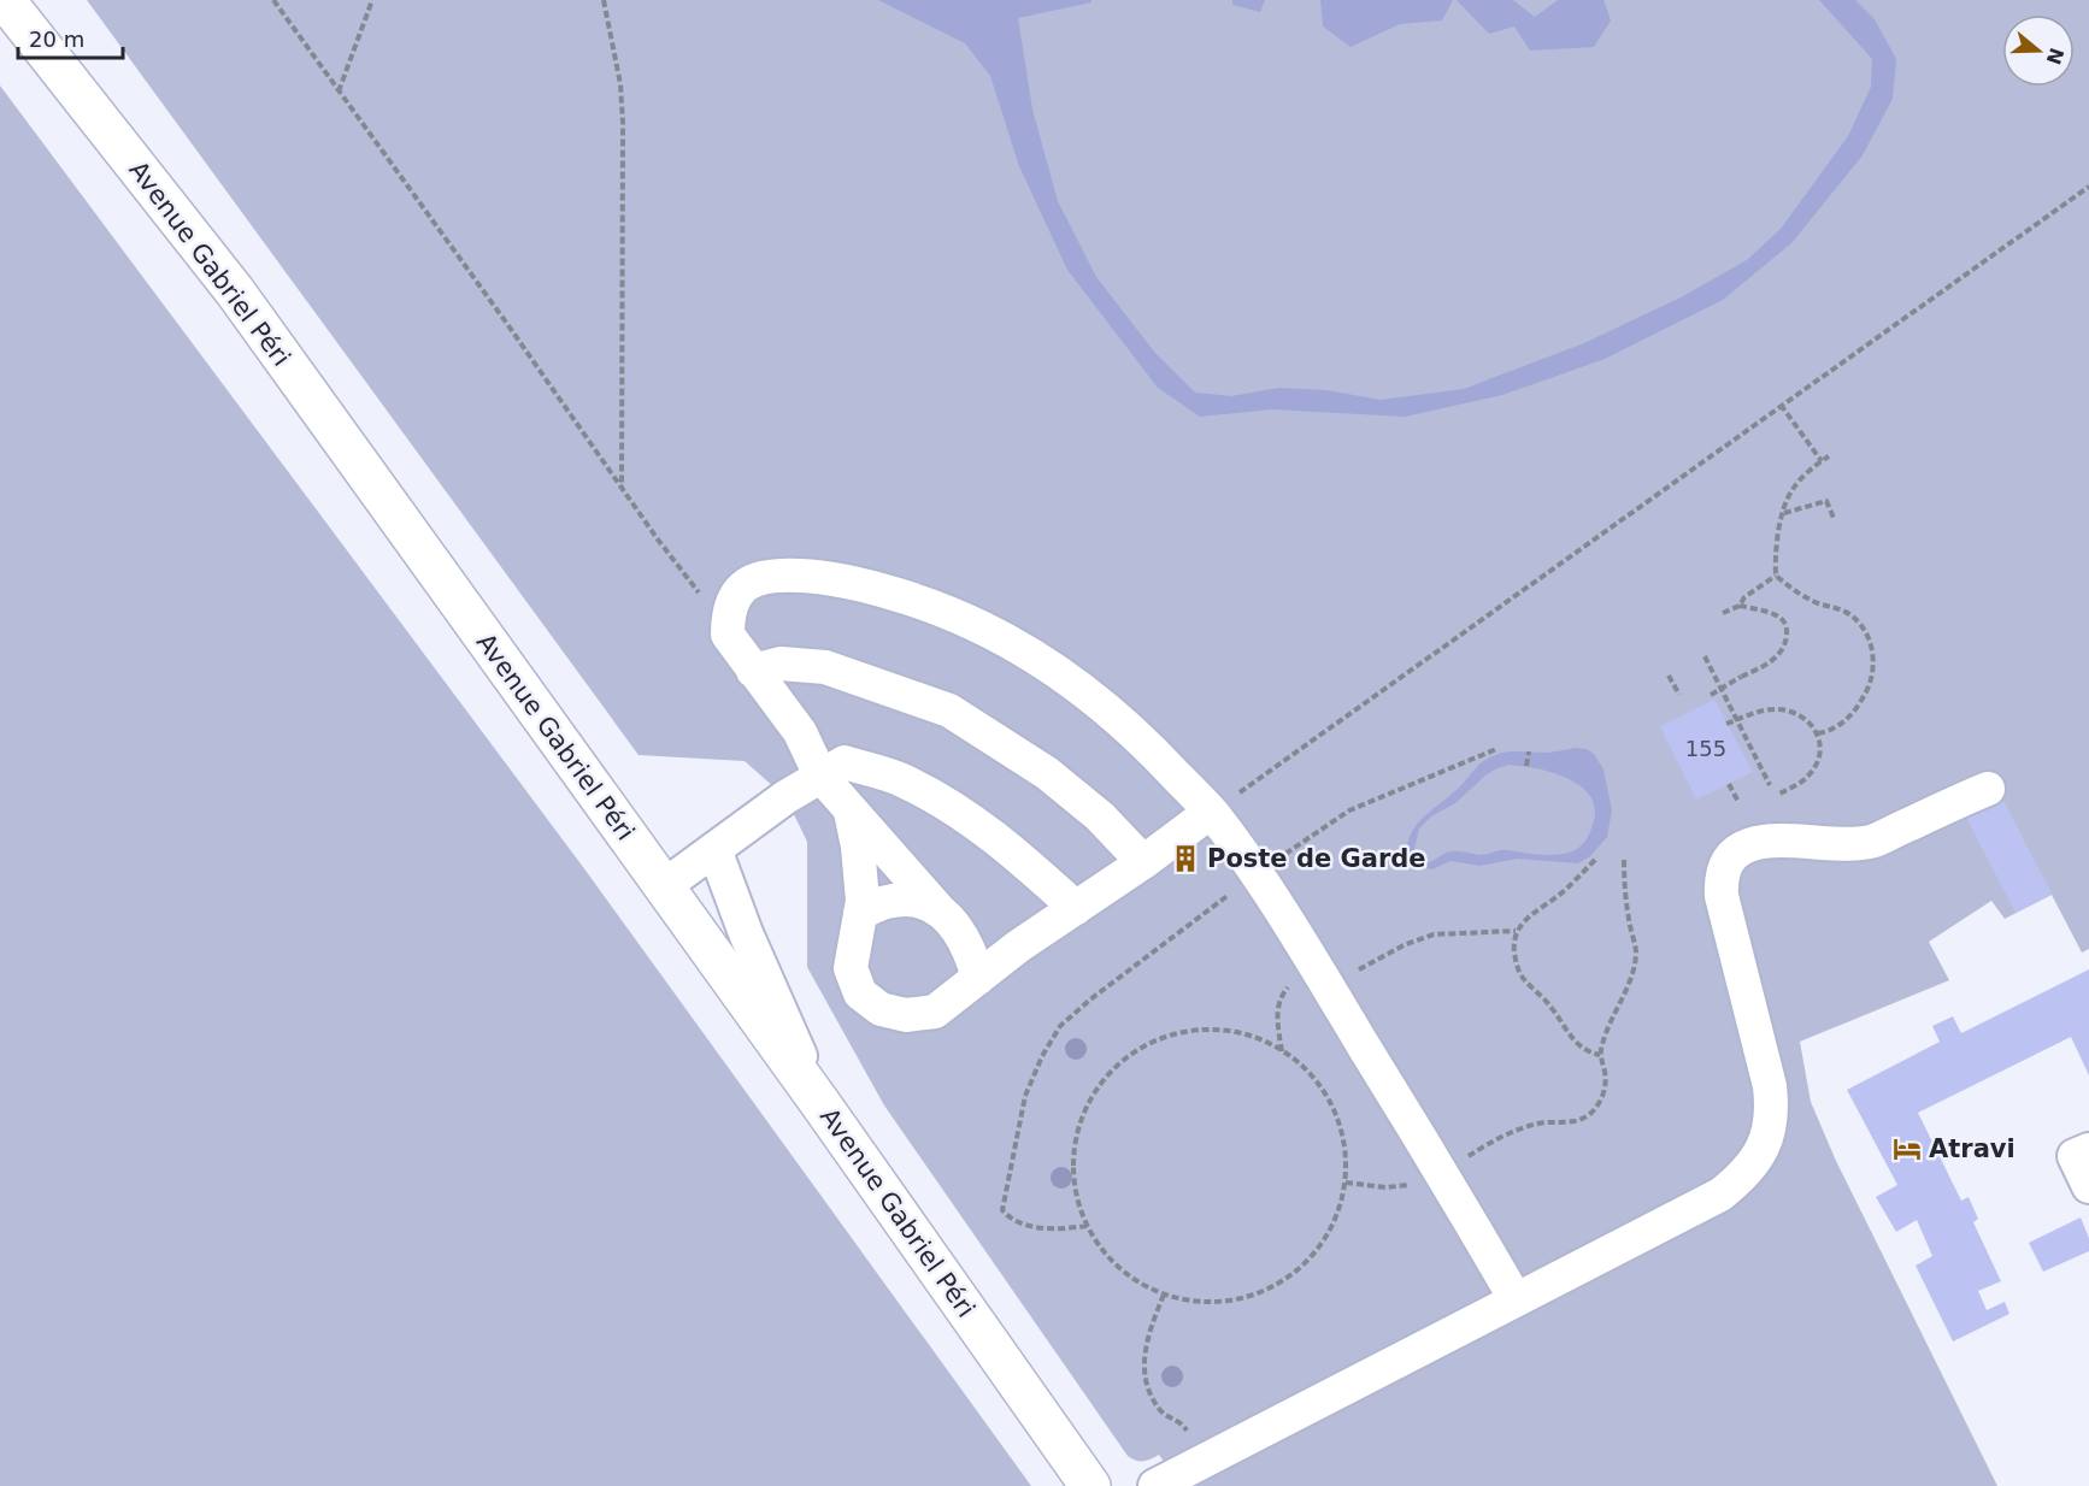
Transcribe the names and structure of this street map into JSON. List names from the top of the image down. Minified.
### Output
{"streets":{"main road":["Avenue Gabriel Péri"]},"places":{"building":["Poste de Garde"],"hotel":["Atravi"]},"house_numbers":["155"],"scale_bar":"20 m","north":"right"}
